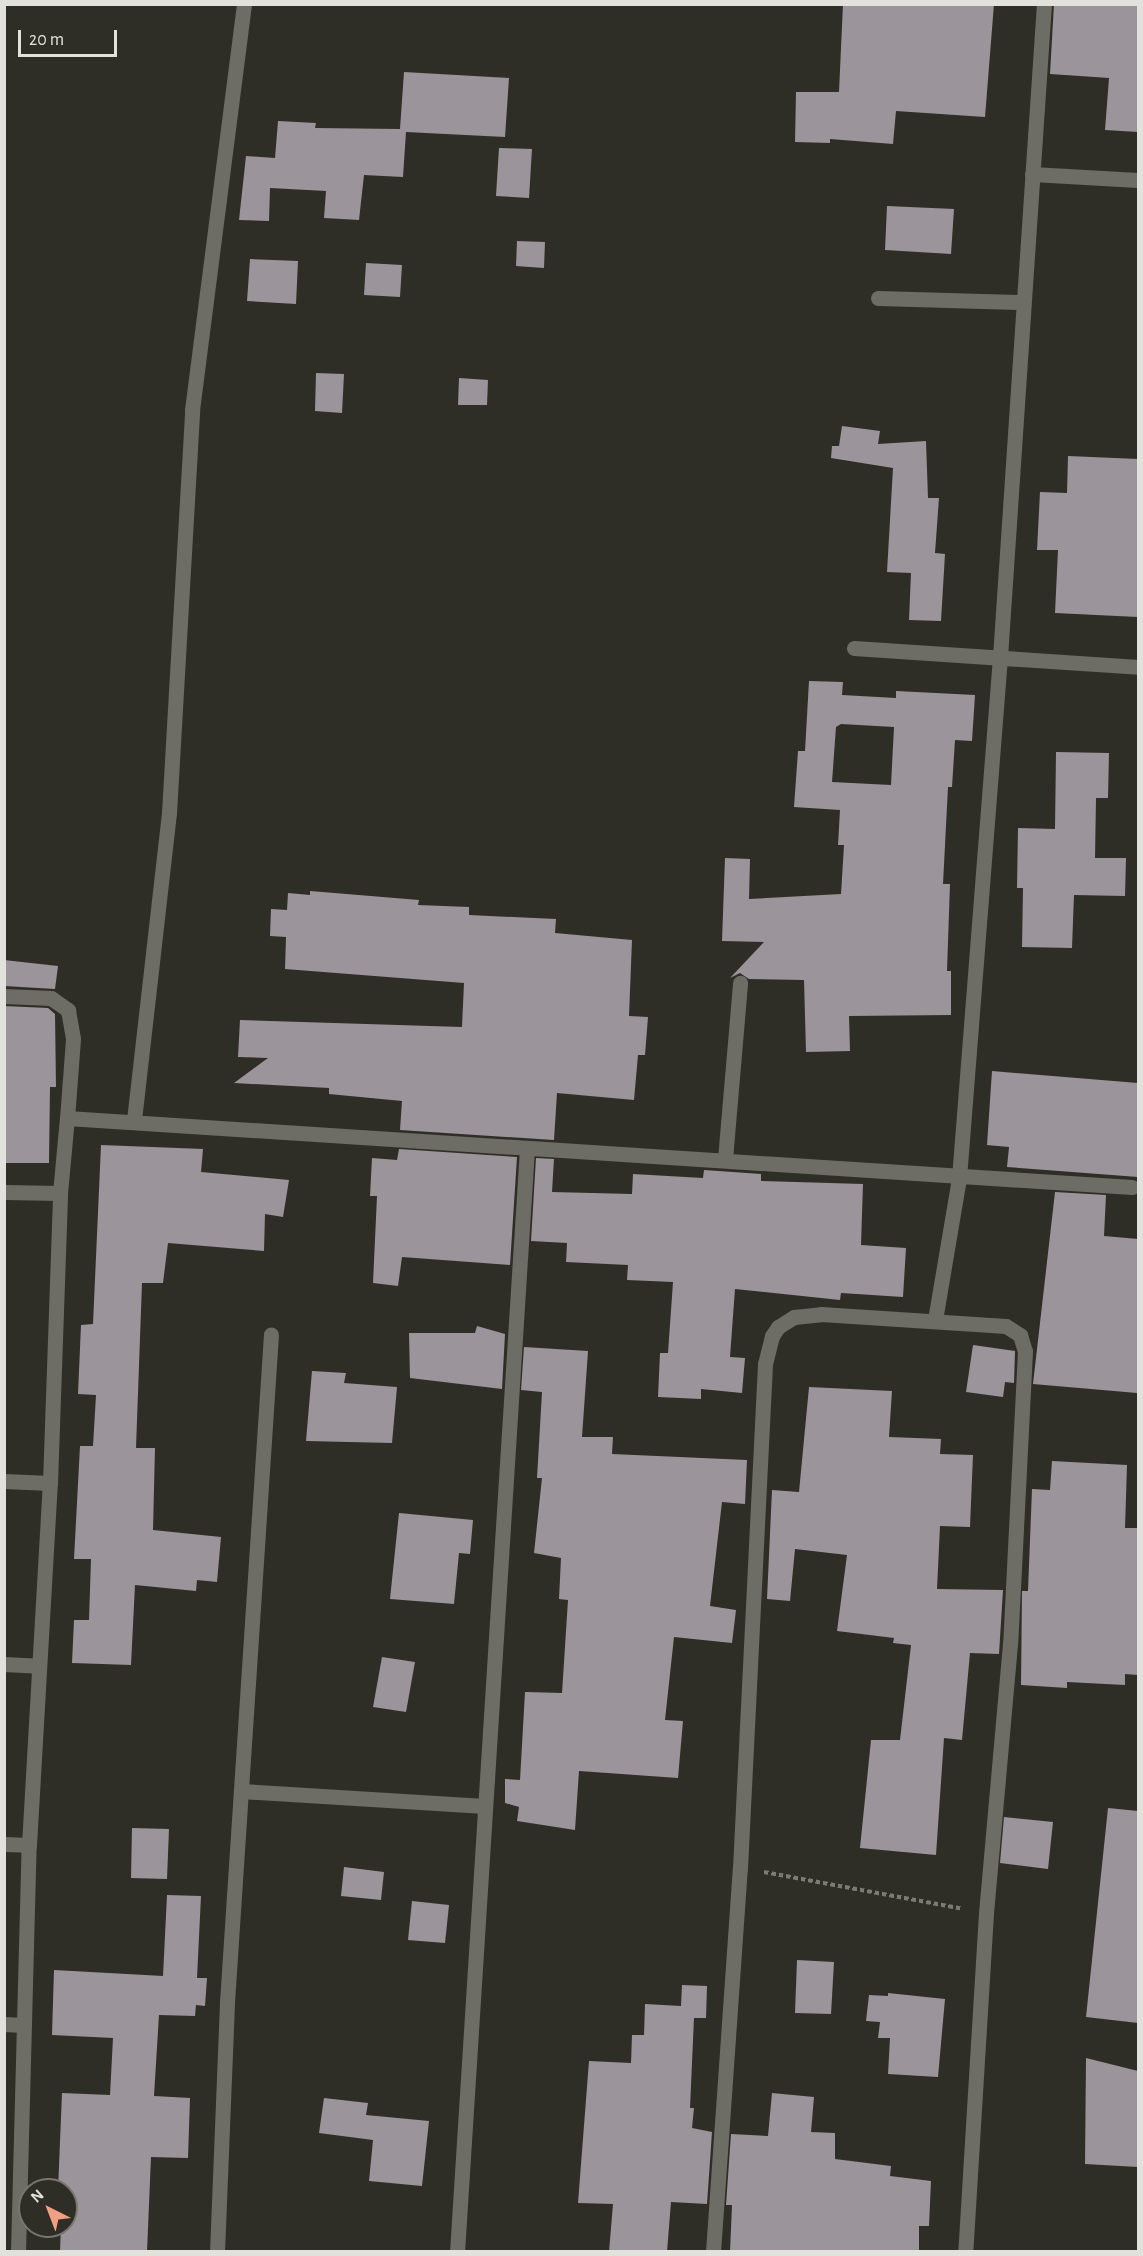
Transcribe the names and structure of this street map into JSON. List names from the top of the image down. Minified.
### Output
{"scale_bar":"20 m","north":"top left"}
